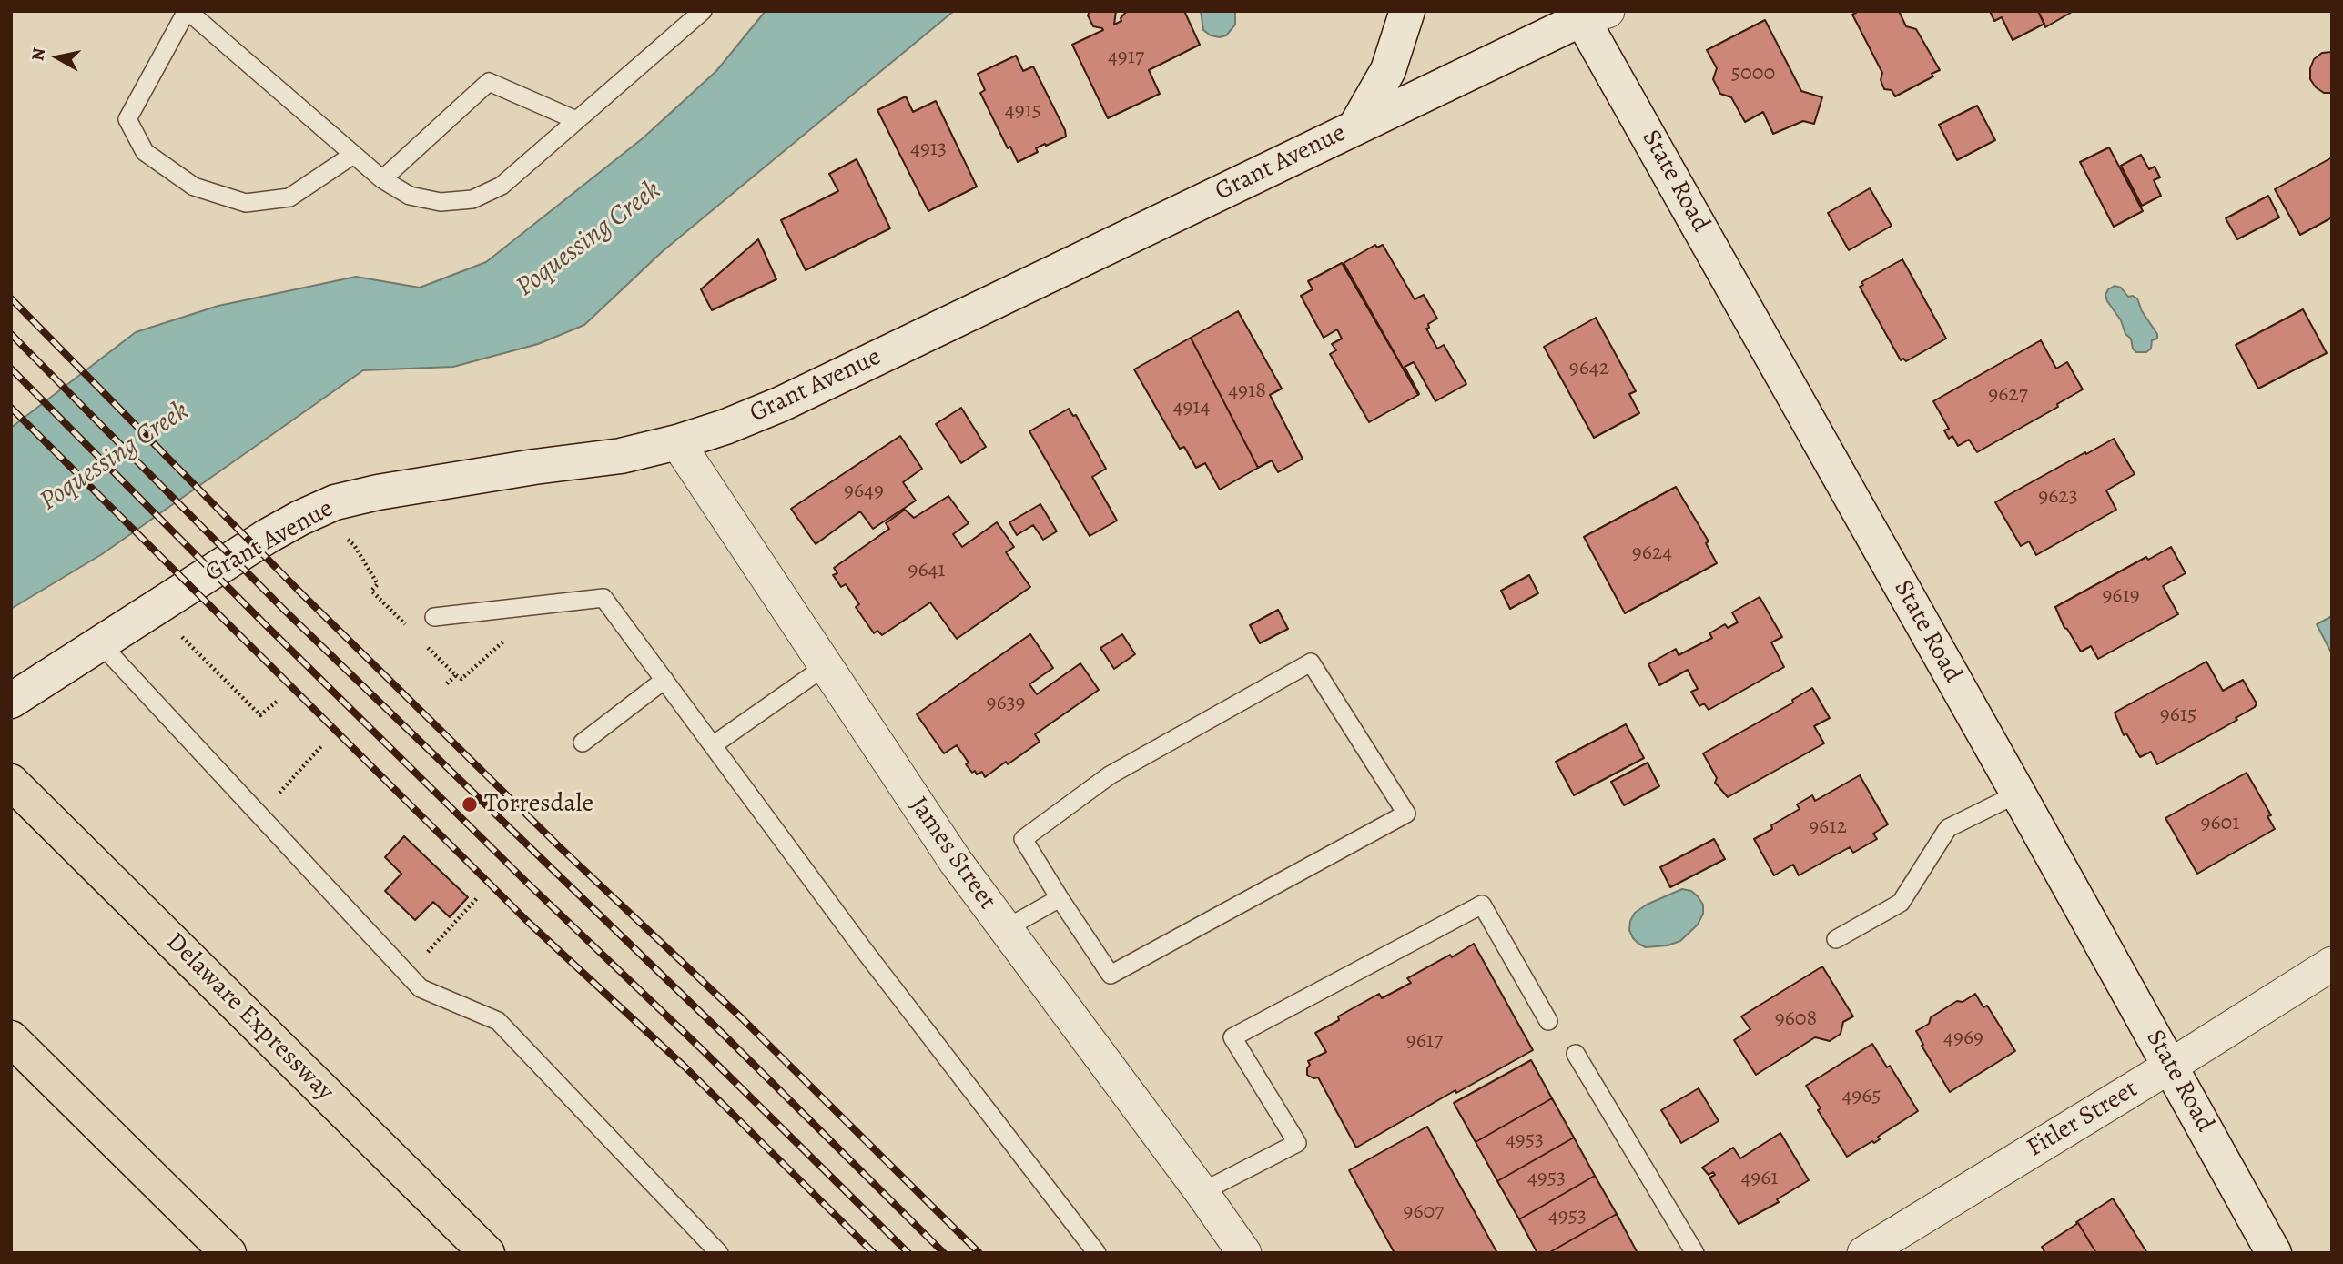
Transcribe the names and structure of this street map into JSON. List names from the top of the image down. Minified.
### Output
{"streets":{"highway":["Delaware Expressway"],"street":["Grant Avenue","State Road","James Street","Fitler Street"]},"crossings":[["Grant Avenue","State Road"],["Grant Avenue","James Street"],["State Road","Fitler Street"]],"water":["Poquessing Creek"],"places":["Torresdale"],"house_numbers":["4917","5000","4915","4913","9642","4918","9627","4914","9649","9623","9624","9641","9619","9639","9615","9601","9612","9608","4969","9617","4965","4953","4953","4961","9607","4953"],"north":"left"}
